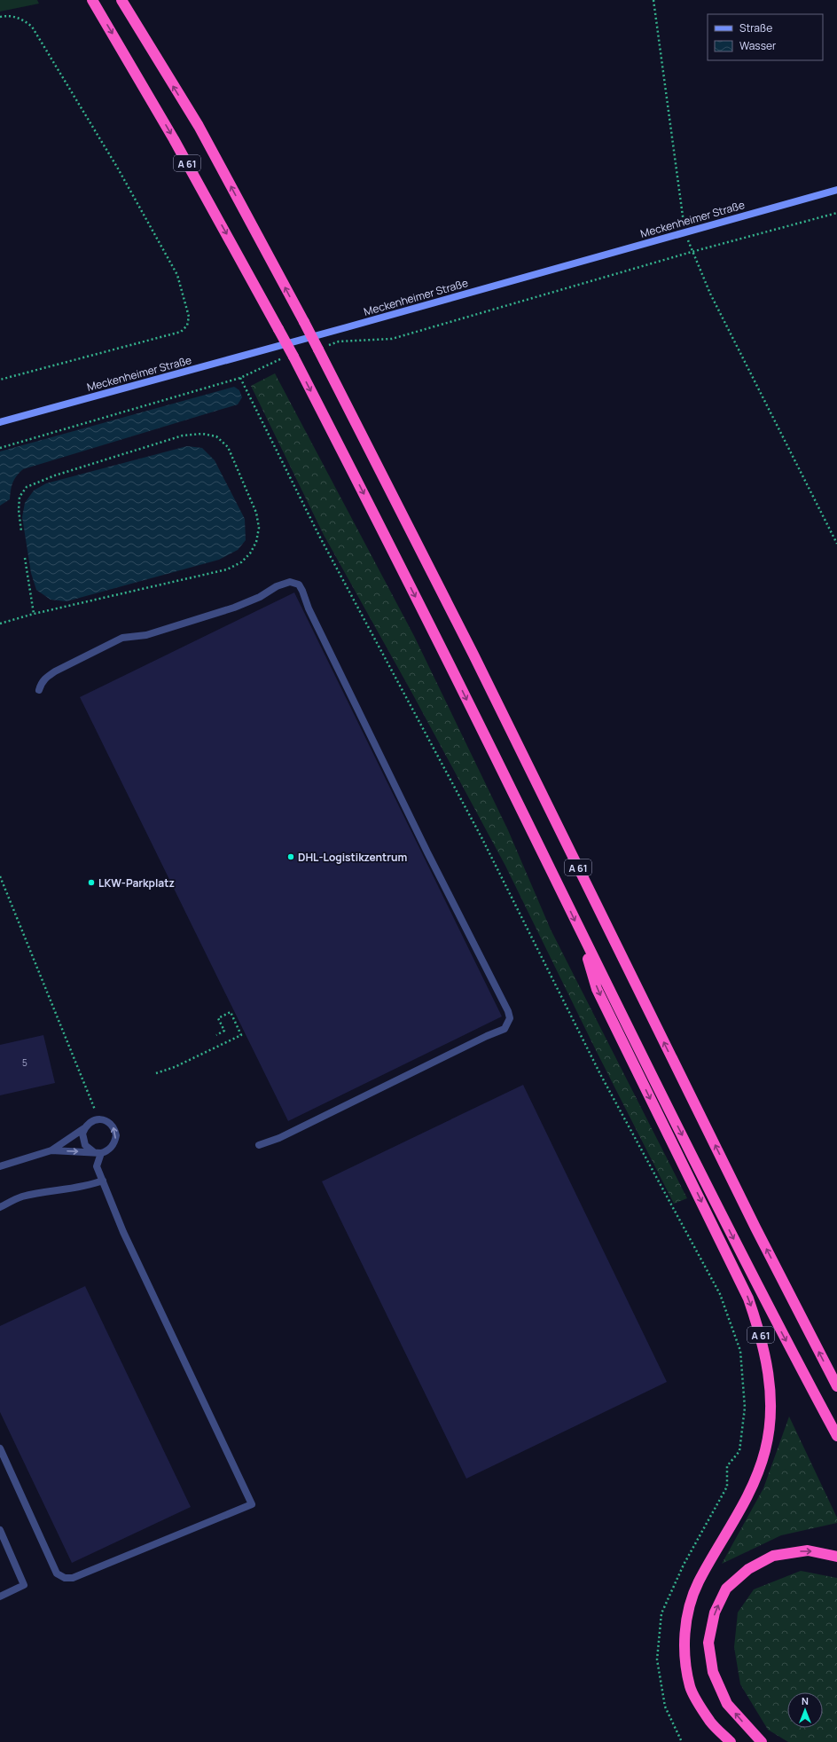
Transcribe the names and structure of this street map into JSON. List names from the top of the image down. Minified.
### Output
{"streets":{"highway":["A 61"],"main road":["Meckenheimer Straße"]},"places":["DHL-Logistikzentrum","LKW-Parkplatz"],"house_numbers":["5"],"legend":["Straße","Wasser"],"north":"top"}
